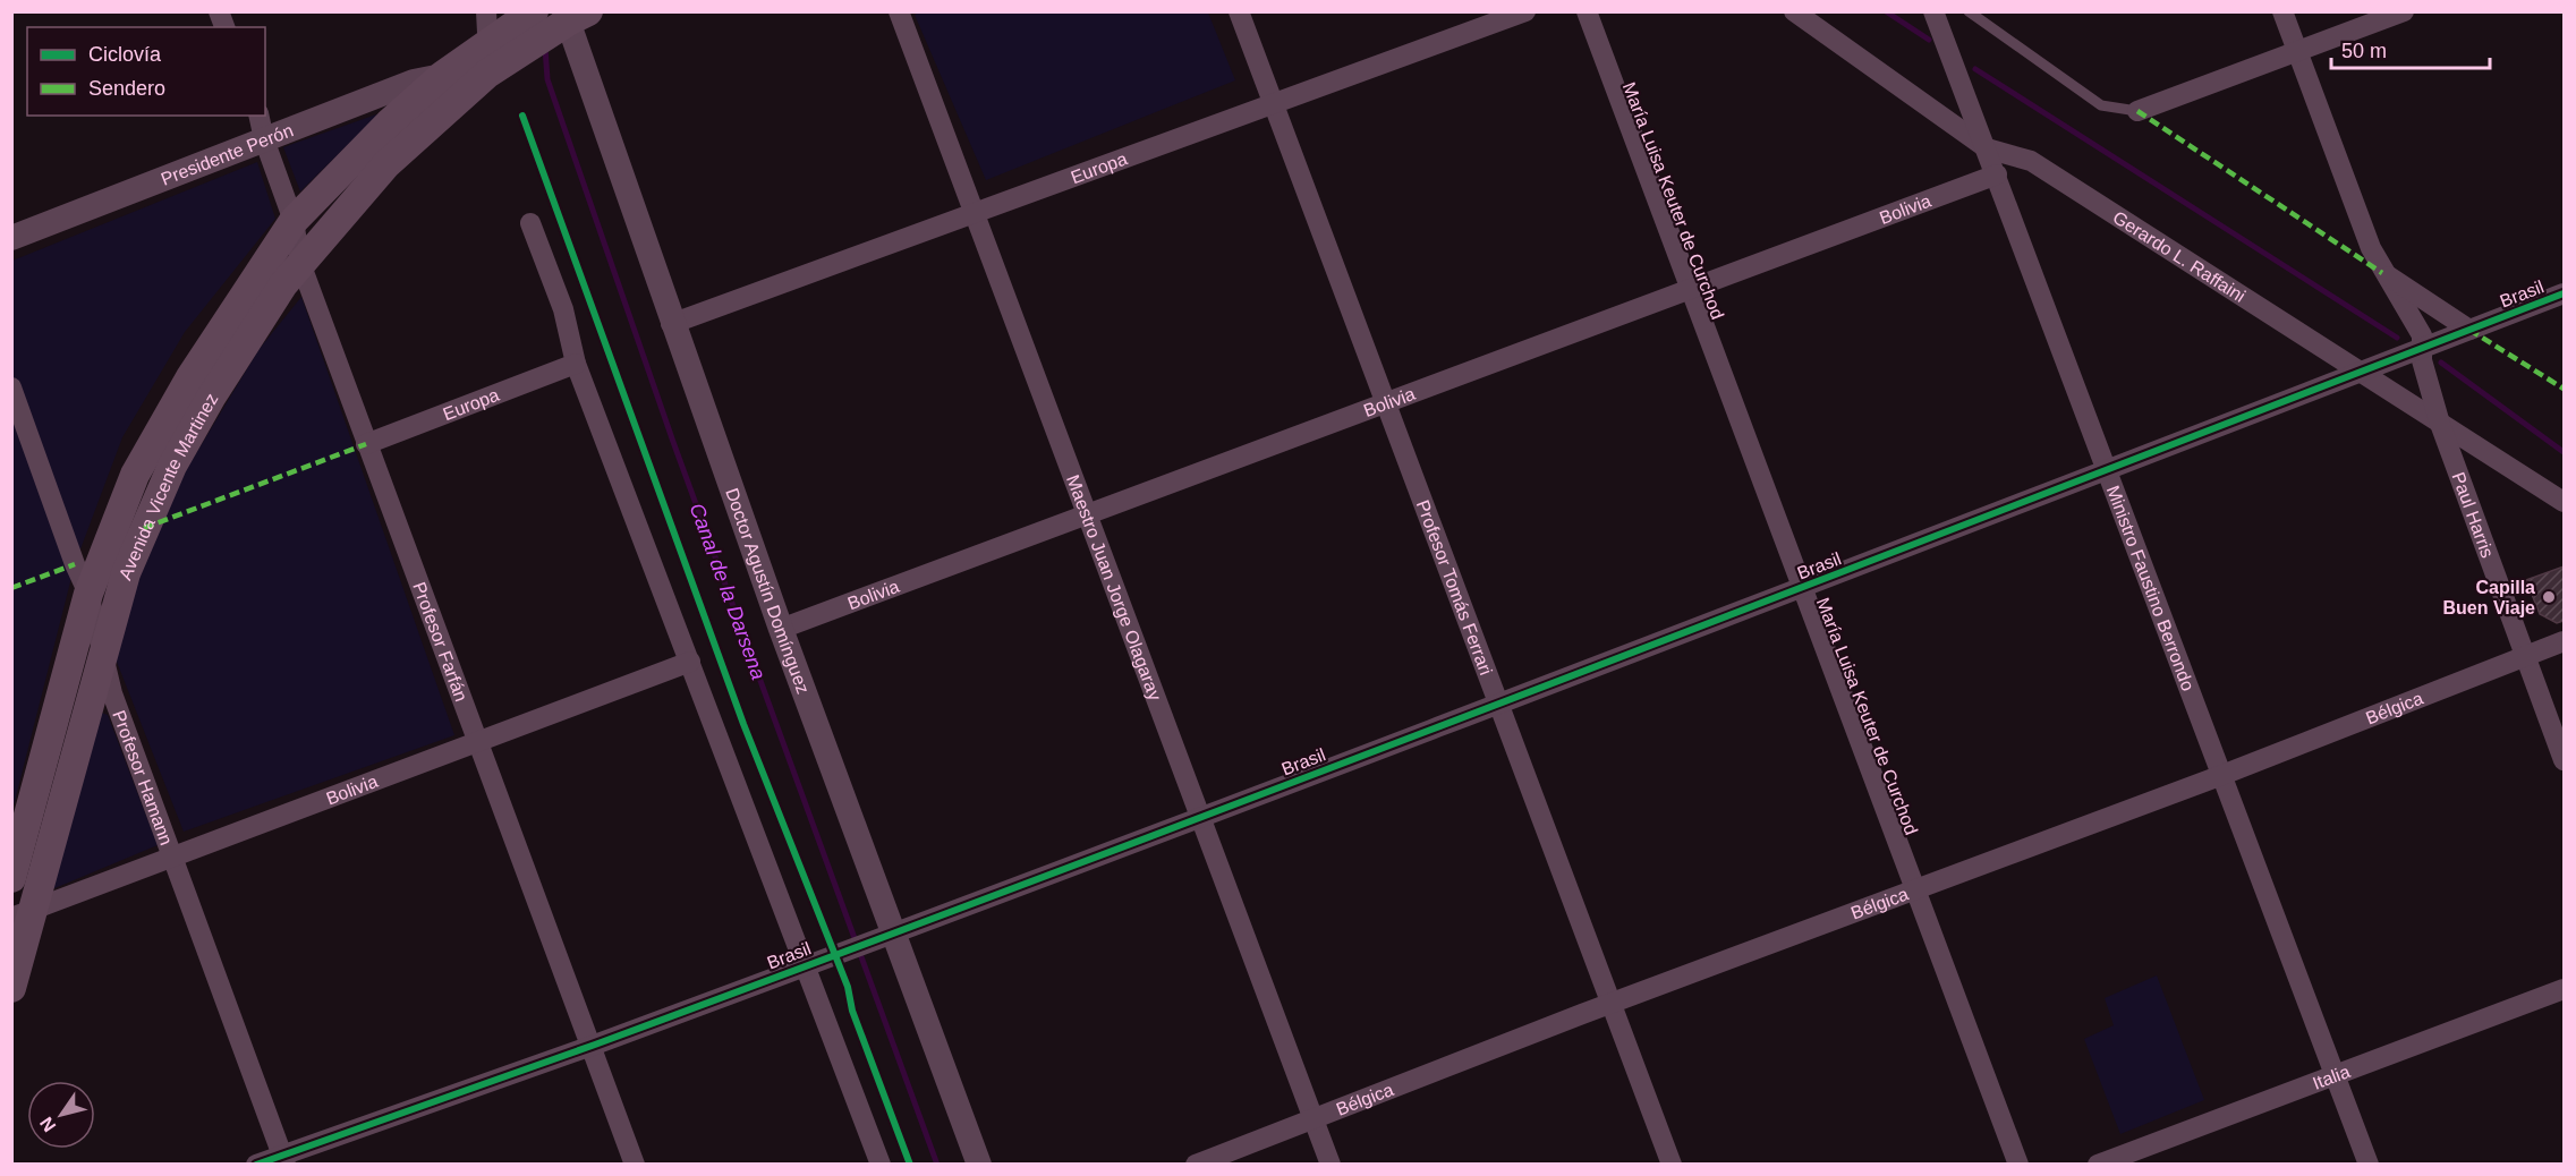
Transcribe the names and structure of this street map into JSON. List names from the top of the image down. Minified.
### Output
{"streets":{"main road":["Avenida Vicente Martinez"],"street":["Presidente Perón","Europa","María Luisa Keuter de Curchod","Bolivia","Gerardo L. Raffaini","Brasil","Paul Harris","Maestro Juan Jorge Olagaray","Profesor Tomás Ferrari","Ministro Faustino Berrondo","Doctor Agustín Domínguez","Profesor Farfán","Bélgica","Profesor Hamann","Italia"]},"crossings":[["Presidente Perón","Avenida Vicente Martinez"],["Presidente Perón","Profesor Farfán"],["Europa","Maestro Juan Jorge Olagaray"],["Europa","Profesor Tomás Ferrari"],["Europa","Doctor Agustín Domínguez"],["Europa","Profesor Farfán"],["María Luisa Keuter de Curchod","Bolivia"],["María Luisa Keuter de Curchod","Brasil"],["María Luisa Keuter de Curchod","Bélgica"],["Bolivia","Avenida Vicente Martinez"],["Bolivia","Maestro Juan Jorge Olagaray"],["Bolivia","Profesor Tomás Ferrari"],["Bolivia","Ministro Faustino Berrondo"],["Bolivia","Doctor Agustín Domínguez"],["Bolivia","Profesor Farfán"],["Bolivia","Profesor Hamann"],["Gerardo L. Raffaini","Brasil"],["Gerardo L. Raffaini","Paul Harris"],["Gerardo L. Raffaini","Ministro Faustino Berrondo"],["Brasil","Paul Harris"],["Brasil","Maestro Juan Jorge Olagaray"],["Brasil","Profesor Tomás Ferrari"],["Brasil","Ministro Faustino Berrondo"],["Brasil","Doctor Agustín Domínguez"],["Brasil","Profesor Farfán"],["Brasil","Profesor Hamann"],["Avenida Vicente Martinez","Doctor Agustín Domínguez"],["Avenida Vicente Martinez","Profesor Farfán"],["Avenida Vicente Martinez","Profesor Hamann"],["Paul Harris","Bélgica"],["Maestro Juan Jorge Olagaray","Bélgica"],["Profesor Tomás Ferrari","Bélgica"],["Ministro Faustino Berrondo","Bélgica"],["Ministro Faustino Berrondo","Italia"]],"water":["Canal de la Darsena"],"places":["Capilla Buen Viaje"],"legend":["Ciclovía","Sendero"],"scale_bar":"50 m","north":"bottom left"}
